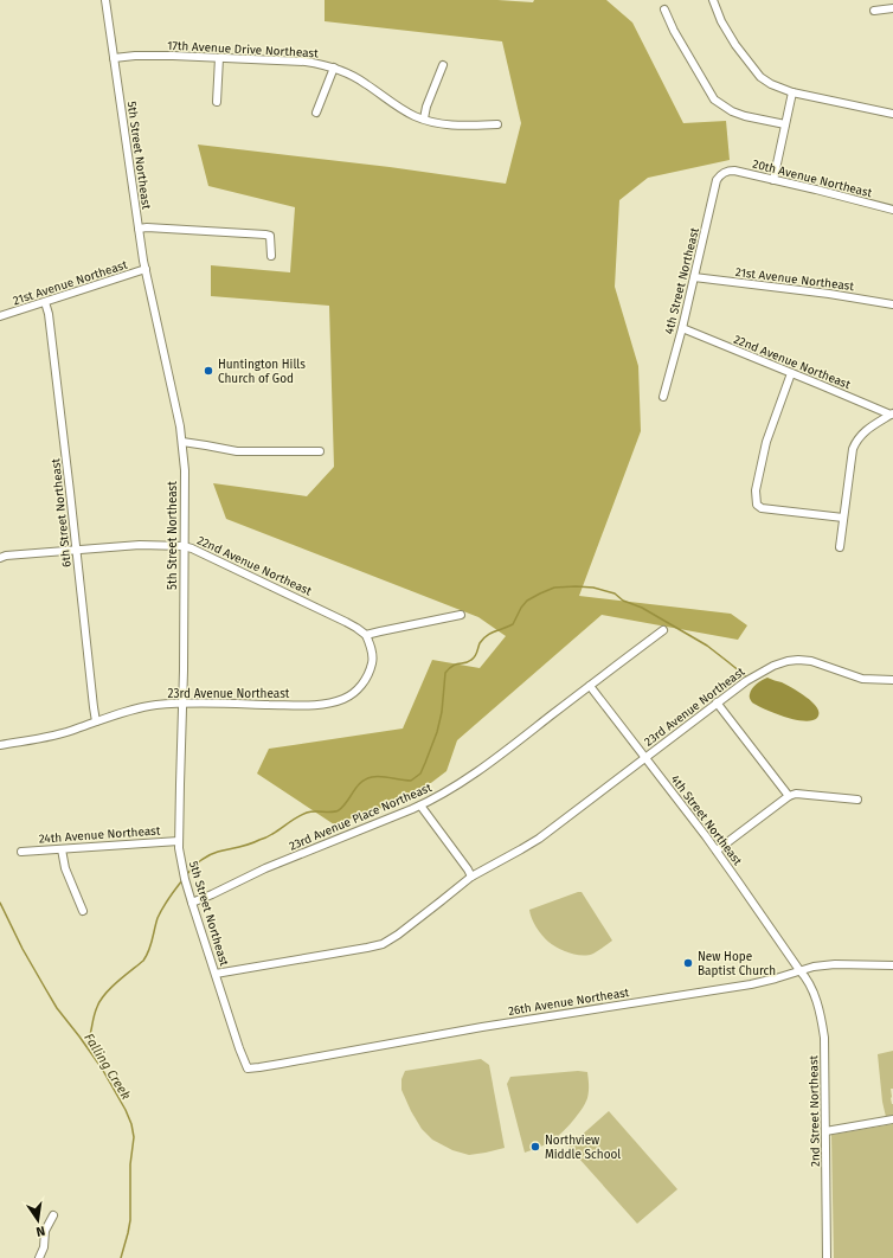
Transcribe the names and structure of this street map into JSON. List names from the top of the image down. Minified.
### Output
{"streets":{"street":["17th Avenue Drive Northeast","5th Street Northeast","20th Avenue Northeast","21st Avenue Northeast","4th Street Northeast","22nd Avenue Northeast","6th Street Northeast","23rd Avenue Northeast","23rd Avenue Place Northeast","24th Avenue Northeast","26th Avenue Northeast","2nd Street Northeast"]},"crossings":[["17th Avenue Drive Northeast","5th Street Northeast"],["5th Street Northeast","21st Avenue Northeast"],["5th Street Northeast","22nd Avenue Northeast"],["5th Street Northeast","23rd Avenue Northeast"],["5th Street Northeast","23rd Avenue Place Northeast"],["5th Street Northeast","24th Avenue Northeast"],["5th Street Northeast","26th Avenue Northeast"],["20th Avenue Northeast","4th Street Northeast"],["21st Avenue Northeast","4th Street Northeast"],["21st Avenue Northeast","6th Street Northeast"],["4th Street Northeast","22nd Avenue Northeast"],["4th Street Northeast","23rd Avenue Northeast"],["4th Street Northeast","23rd Avenue Place Northeast"],["4th Street Northeast","26th Avenue Northeast"],["4th Street Northeast","2nd Street Northeast"],["22nd Avenue Northeast","6th Street Northeast"],["22nd Avenue Northeast","23rd Avenue Northeast"],["6th Street Northeast","23rd Avenue Northeast"],["26th Avenue Northeast","2nd Street Northeast"]],"water":["Falling Creek"],"places":["Huntington Hills Church of God","New Hope Baptist Church","Northview Middle School"],"north":"bottom"}
